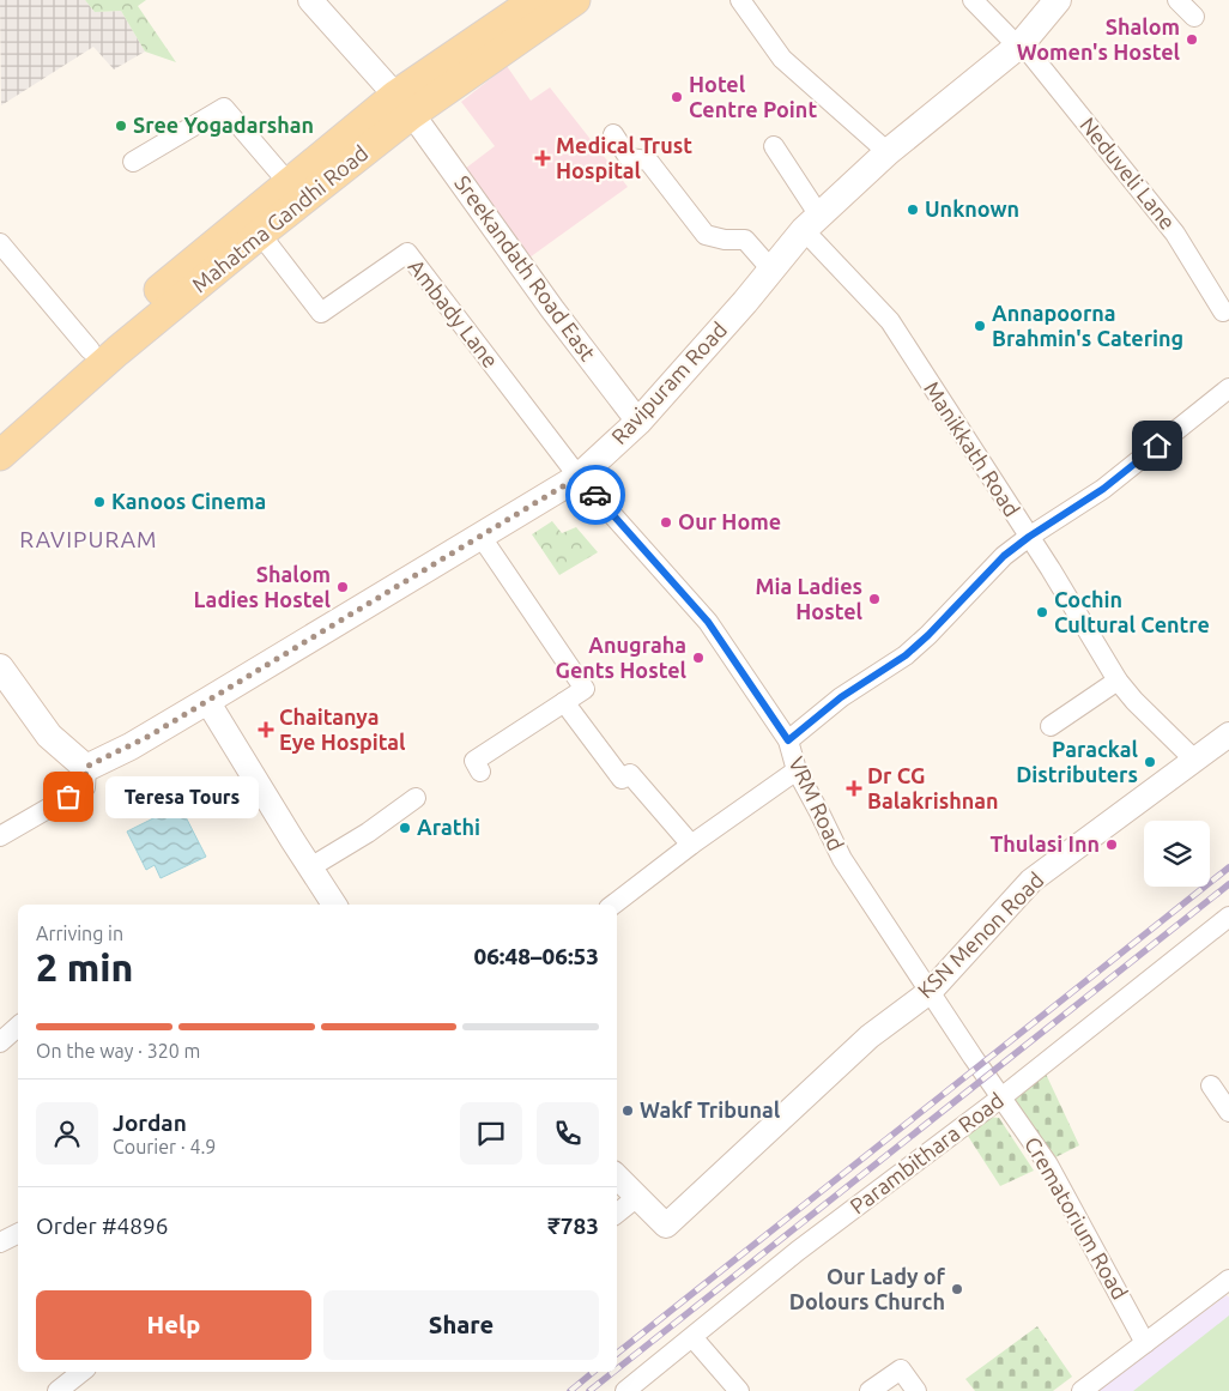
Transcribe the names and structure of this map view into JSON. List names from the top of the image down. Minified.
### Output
{"streets":{"main road":["Mahatma Gandhi Road","Ravipuram Road"],"street":["Neduveli Lane","Sreekandath Road East","Ambady Lane","Manikkath Road","VRM Road","KSN Menon Road","Parambithara Road","Crematorium Road"]},"crossings":[["Neduveli Lane","Ravipuram Road"],["Mahatma Gandhi Road","Sreekandath Road East"],["Mahatma Gandhi Road","Ambady Lane"],["Sreekandath Road East","Ravipuram Road"],["Ambady Lane","Ravipuram Road"],["Ambady Lane","VRM Road"],["Ravipuram Road","Manikkath Road"],["Ravipuram Road","VRM Road"],["Manikkath Road","KSN Menon Road"],["VRM Road","KSN Menon Road"],["VRM Road","Crematorium Road"],["Parambithara Road","Crematorium Road"]],"districts":["RAVIPURAM"],"places":{"other":["Shalom Women's Hostel","Hotel Centre Point","Sree Yogadarshan","Unknown","Annapoorna Brahmin's Catering","Kanoos Cinema","Our Home","Shalom Ladies Hostel","Mia Ladies Hostel","Cochin Cultural Centre","Anugraha Gents Hostel","Parackal Distributers","Teresa Tours","Arathi","Thulasi Inn","Wakf Tribunal","Our Lady of Dolours Church"],"health":["Medical Trust Hospital","Chaitanya Eye Hospital","Dr CG Balakrishnan"]},"page":{"bubble":"Teresa Tours","heading":["2 min","Arriving in","06:48–06:53"],"panel":["Jordan","Courier · 4.9","Order #4896","₹783"],"bar":"On the way · 320 m","buttons":["Help","Share"]}}
